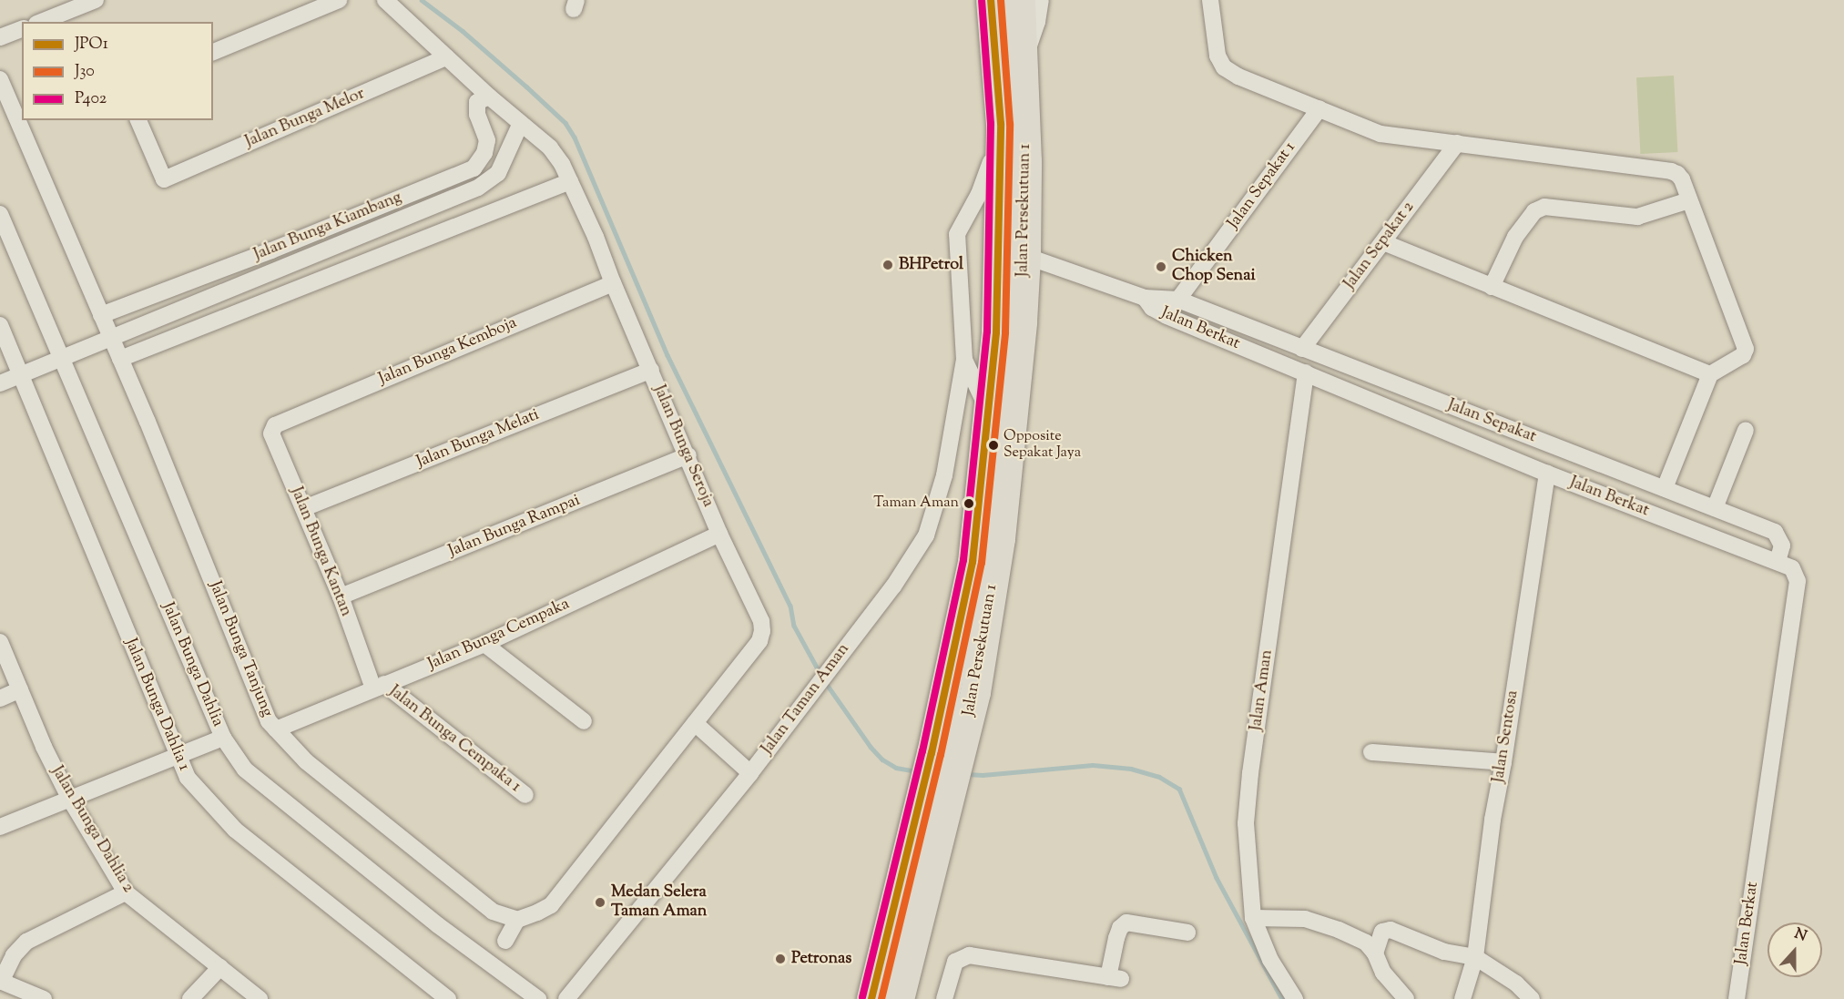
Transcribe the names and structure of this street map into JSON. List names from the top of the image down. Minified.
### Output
{"streets":{"highway":["Jalan Persekutuan 1"],"street":["Jalan Bunga Melor","Jalan Sepakat 1","Jalan Bunga Kiambang","Jalan Sepakat 2","Jalan Berkat","Jalan Bunga Kemboja","Jalan Sepakat","Jalan Bunga Melati","Jalan Bunga Seroja","Jalan Bunga Rampai","Jalan Bunga Kantan","Jalan Bunga Cempaka","Jalan Bunga Tanjung","Jalan Bunga Dahlia","Jalan Aman","Jalan Taman Aman","Jalan Bunga Dahlia 1","Jalan Sentosa","Jalan Bunga Cempaka 1","Jalan Bunga Dahlia 2"]},"crossings":[["Jalan Bunga Melor","Jalan Bunga Seroja"],["Jalan Sepakat 1","Jalan Berkat"],["Jalan Sepakat 1","Jalan Sepakat"],["Jalan Persekutuan 1","Jalan Berkat"],["Jalan Bunga Kiambang","Jalan Bunga Seroja"],["Jalan Bunga Kiambang","Jalan Bunga Tanjung"],["Jalan Sepakat 2","Jalan Sepakat"],["Jalan Berkat","Jalan Sepakat"],["Jalan Berkat","Jalan Aman"],["Jalan Berkat","Jalan Sentosa"],["Jalan Bunga Kemboja","Jalan Bunga Seroja"],["Jalan Bunga Kemboja","Jalan Bunga Kantan"],["Jalan Bunga Melati","Jalan Bunga Seroja"],["Jalan Bunga Melati","Jalan Bunga Kantan"],["Jalan Bunga Seroja","Jalan Bunga Rampai"],["Jalan Bunga Seroja","Jalan Bunga Cempaka"],["Jalan Bunga Seroja","Jalan Bunga Tanjung"],["Jalan Bunga Rampai","Jalan Bunga Kantan"],["Jalan Bunga Kantan","Jalan Bunga Cempaka"],["Jalan Bunga Kantan","Jalan Bunga Cempaka 1"],["Jalan Bunga Cempaka","Jalan Bunga Tanjung"],["Jalan Bunga Cempaka","Jalan Bunga Cempaka 1"]],"places":["BHPetrol","Chicken Chop Senai","Opposite Sepakat Jaya","Taman Aman","Medan Selera Taman Aman","Petronas"],"lines":["transit line JPO1","transit line J30","transit line P402"],"legend":["JPO1","J30","P402"],"north":"top"}
